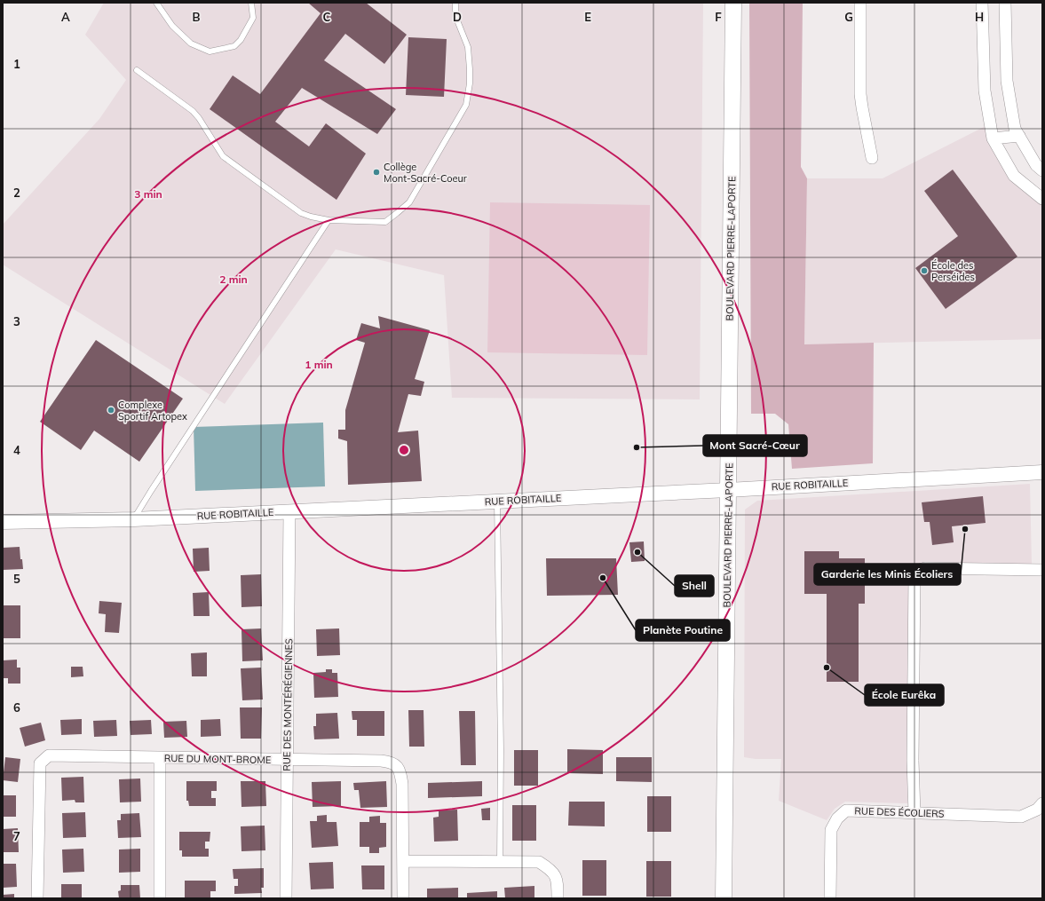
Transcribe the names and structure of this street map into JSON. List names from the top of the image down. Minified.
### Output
{"streets":{"main road":["BOULEVARD PIERRE-LAPORTE"],"street":["RUE ROBITAILLE","RUE DES MONTÉRÉGIENNES","RUE DU MONT-BROME","RUE DES ÉCOLIERS"]},"crossings":[["BOULEVARD PIERRE-LAPORTE","RUE ROBITAILLE"],["RUE ROBITAILLE","RUE DES MONTÉRÉGIENNES"],["RUE DES MONTÉRÉGIENNES","RUE DU MONT-BROME"]],"places":["Collège Mont-Sacré-Coeur","École des Perséides","Complexe Sportif Artopex","Mont Sacré-Cœur","Garderie les Minis Écoliers","Shell","Planète Poutine","École Eurêka"],"grid":{"columns":["A","B","C","D","E","F","G","H"],"rows":["1","2","3","4","5","6","7"]},"rings":["3 min","2 min","1 min"]}
